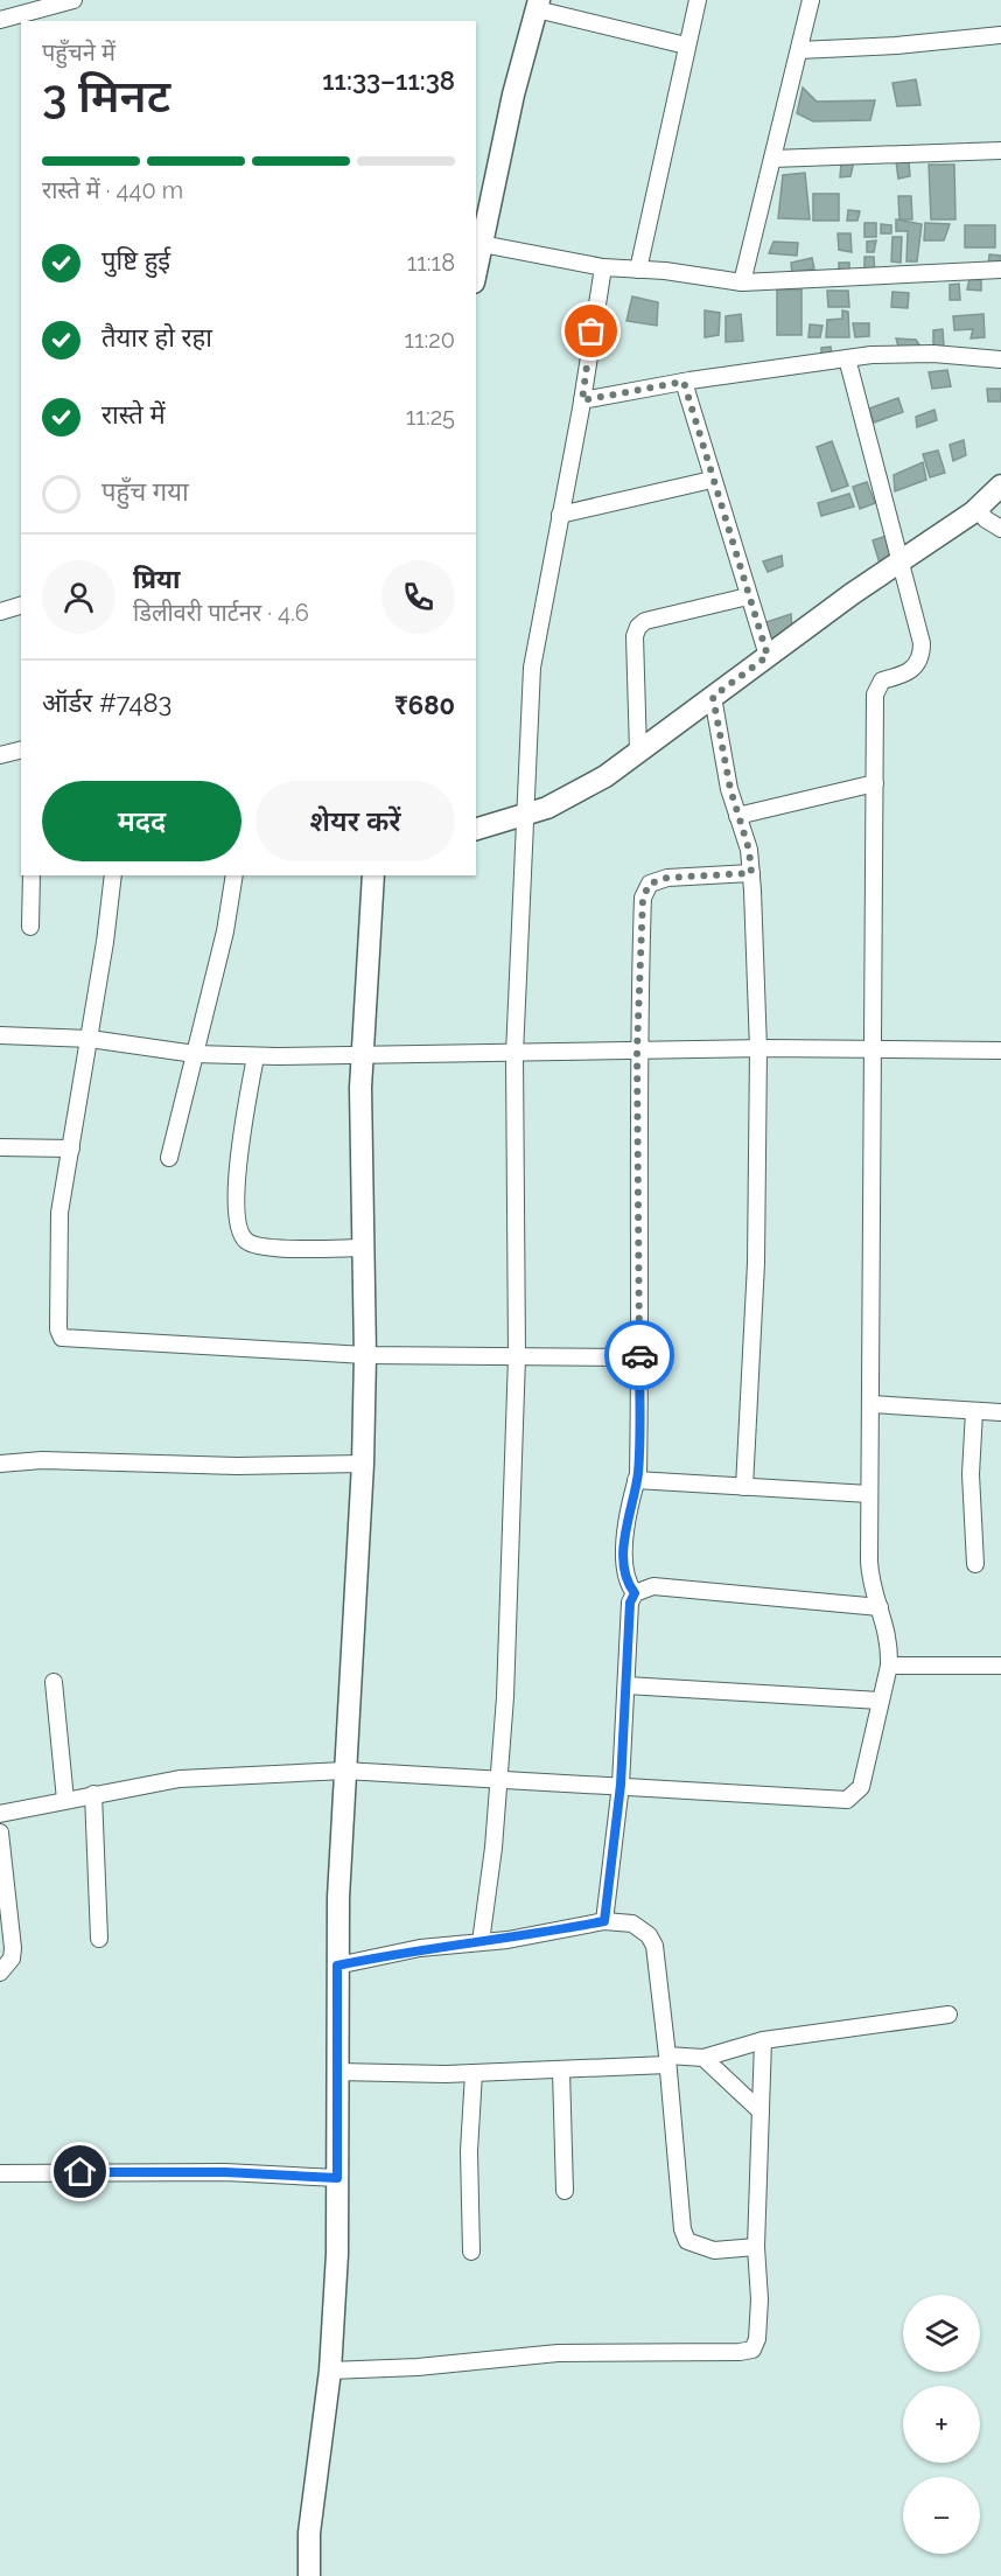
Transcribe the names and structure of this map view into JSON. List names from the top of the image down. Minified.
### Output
{"page":{"heading":["3 मिनट","पहुँचने में","11:33–11:38"],"panel":["प्रिया","डिलीवरी पार्टनर · 4.6","ऑर्डर #7483","₹680"],"bar":"रास्ते में · 440 m","list":[["पुष्टि हुई","11:18"],["तैयार हो रहा","11:20"],["रास्ते में","11:25"],"पहुँच गया"],"buttons":["मदद","शेयर करें"],"map_buttons":["+","−"]}}
